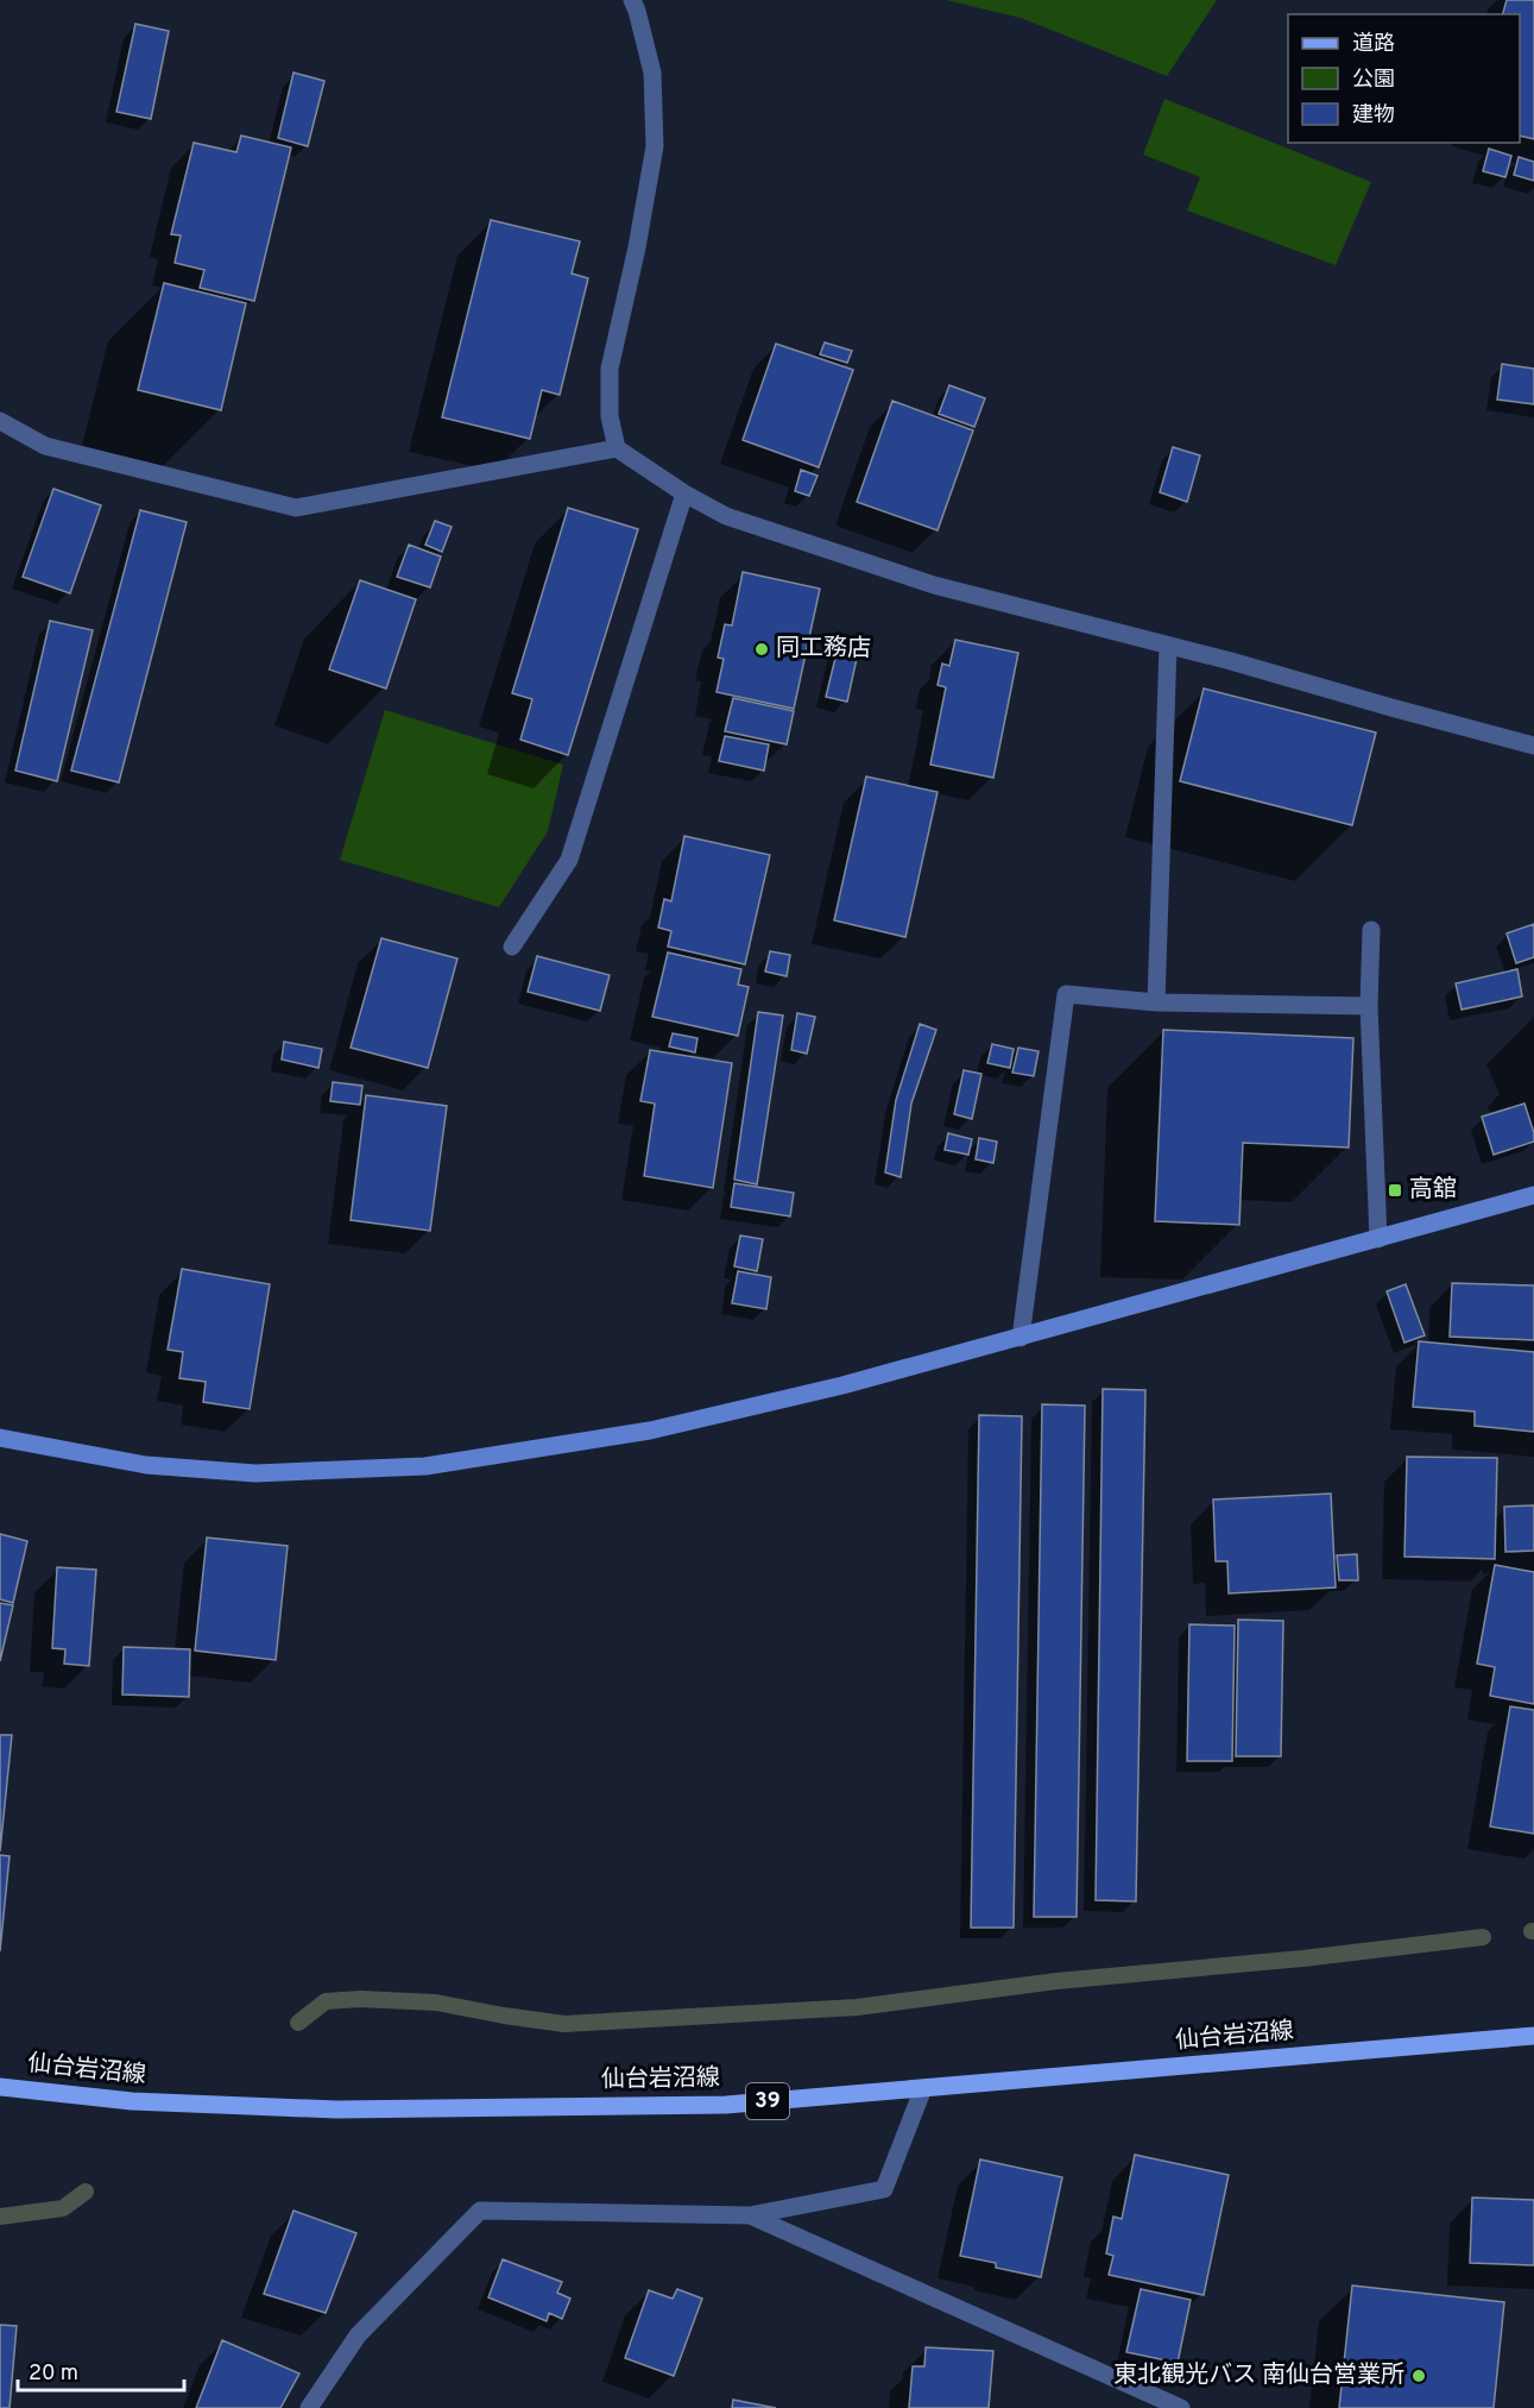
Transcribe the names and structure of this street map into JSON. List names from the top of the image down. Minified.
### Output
{"streets":{"main road":["仙台岩沼線","39"]},"places":{"other":["同工務店","東北観光バス 南仙台営業所"],"transit":["高舘"]},"legend":["道路","公園","建物"],"scale_bar":"20 m"}
